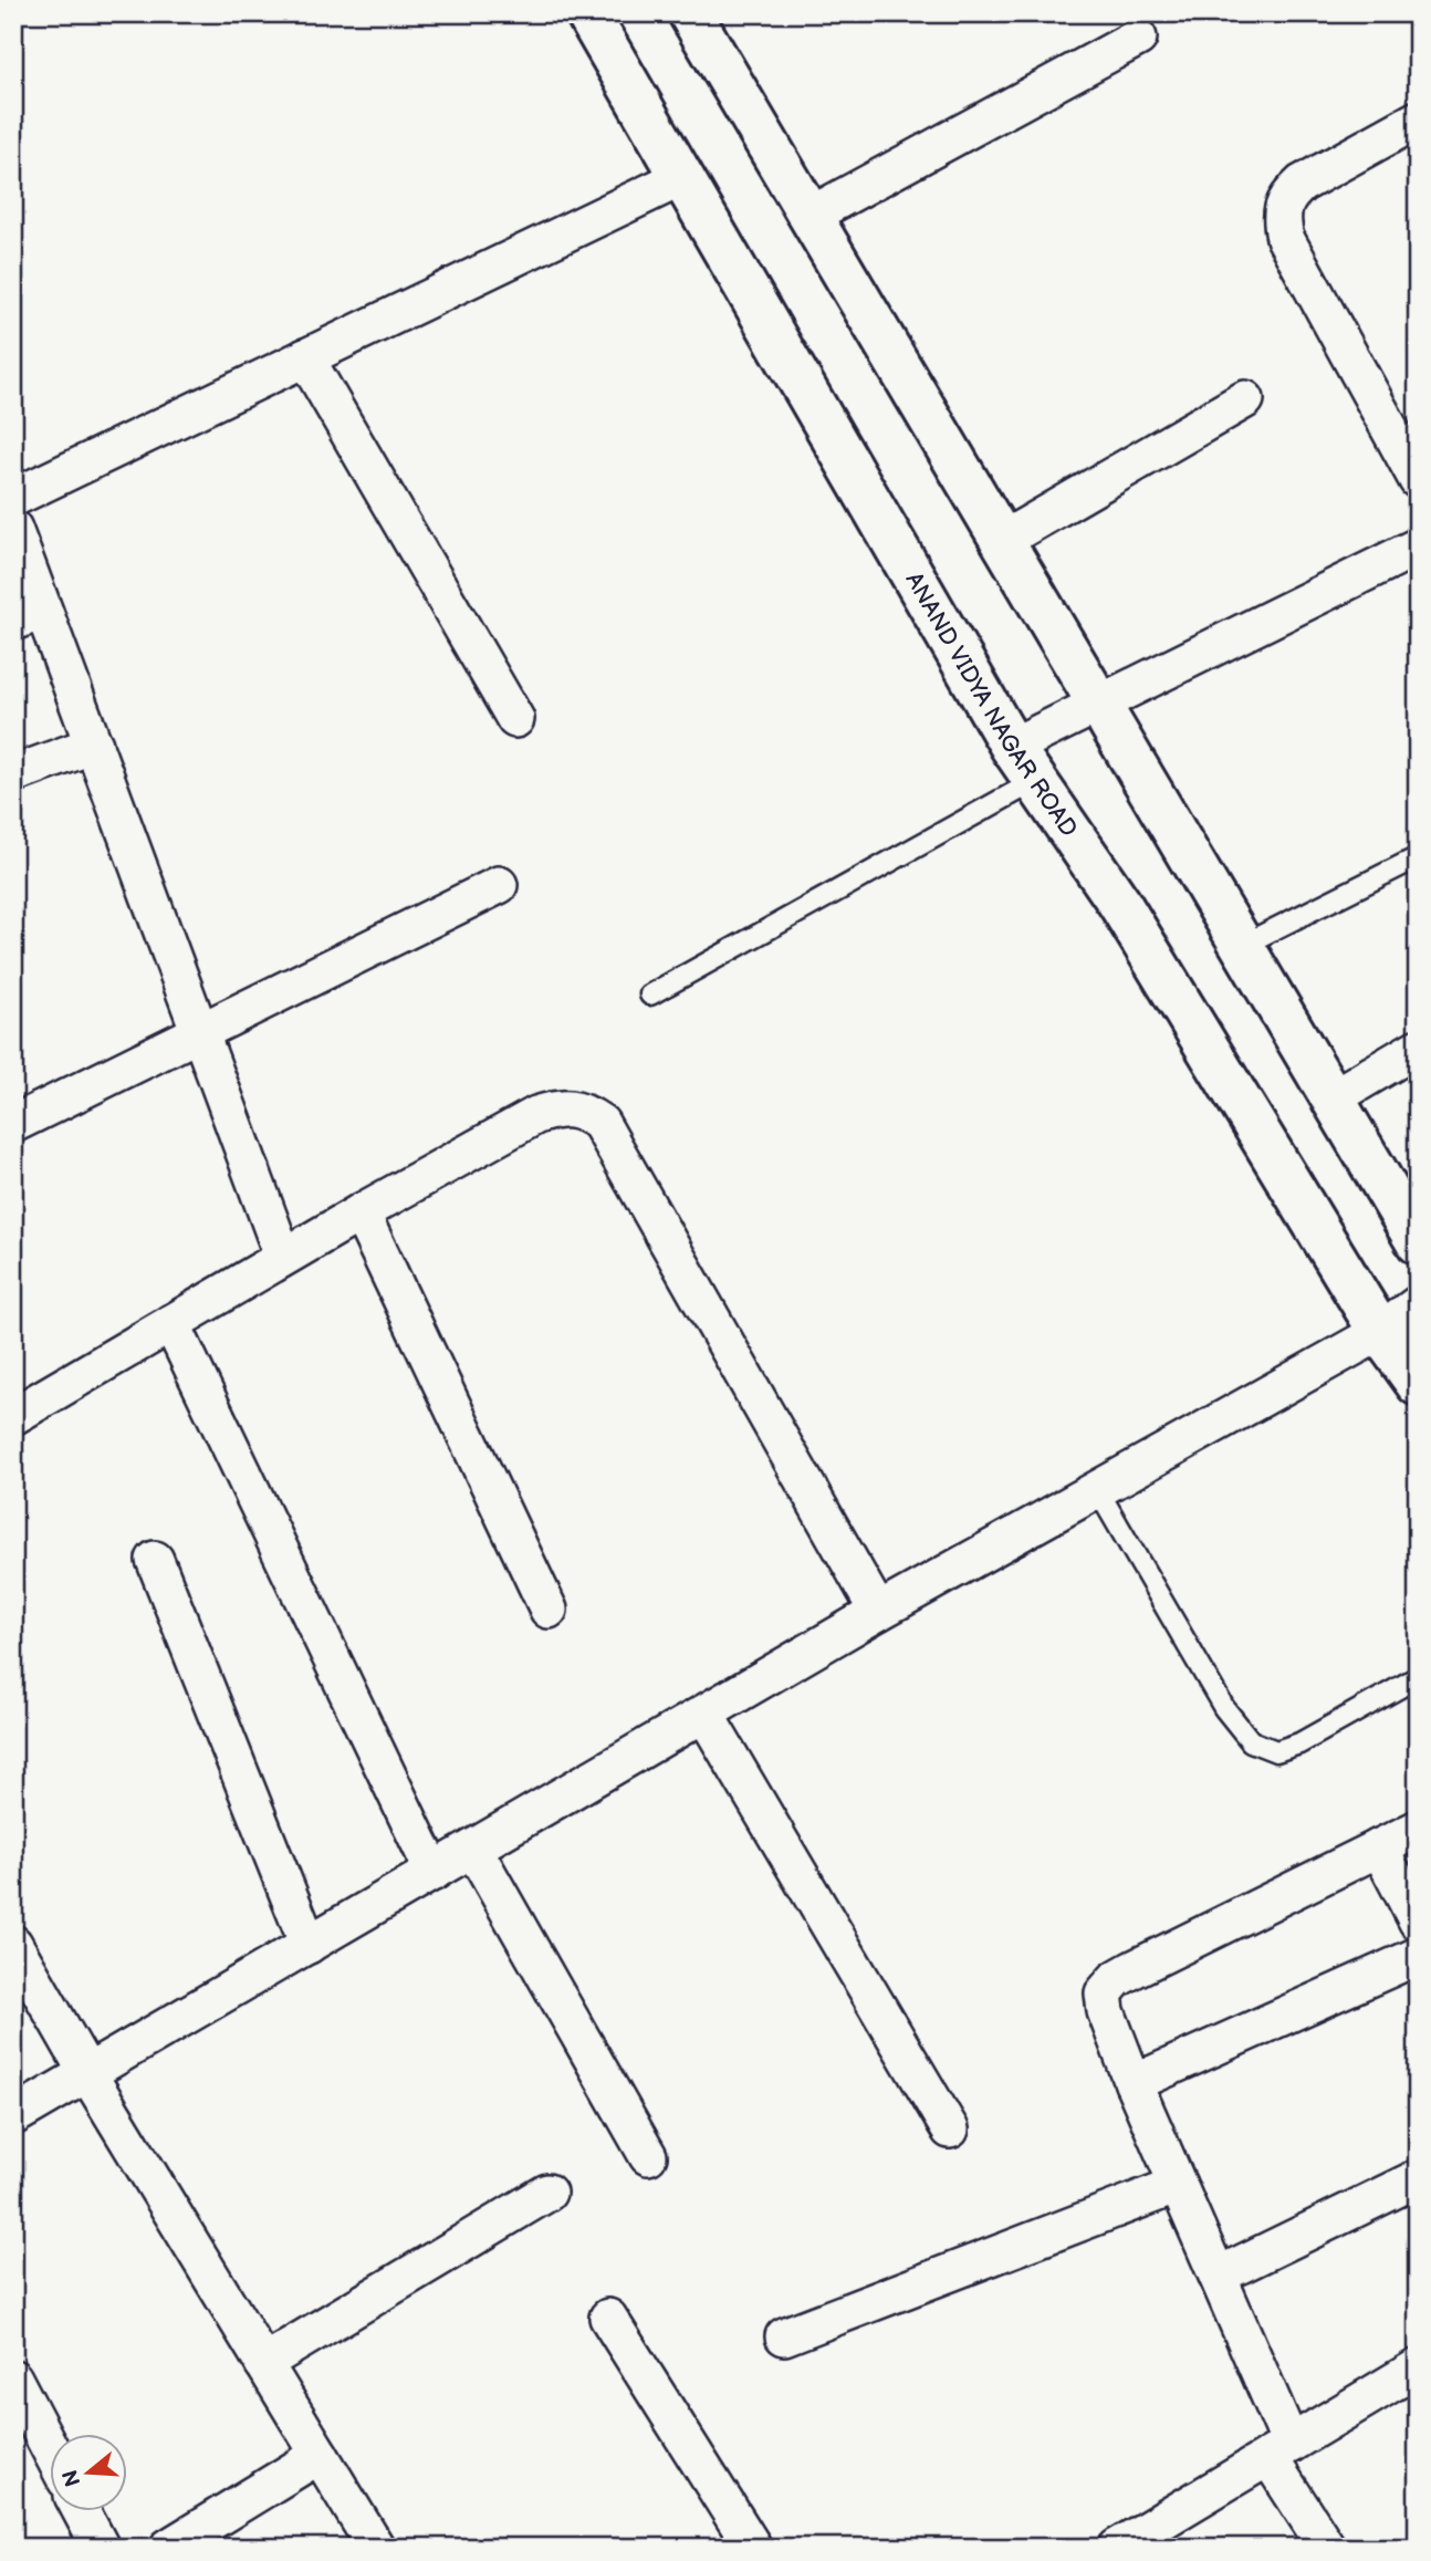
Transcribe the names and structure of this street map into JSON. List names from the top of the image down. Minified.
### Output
{"streets":{"main road":["ANAND VIDYA NAGAR ROAD"]},"north":"left"}
